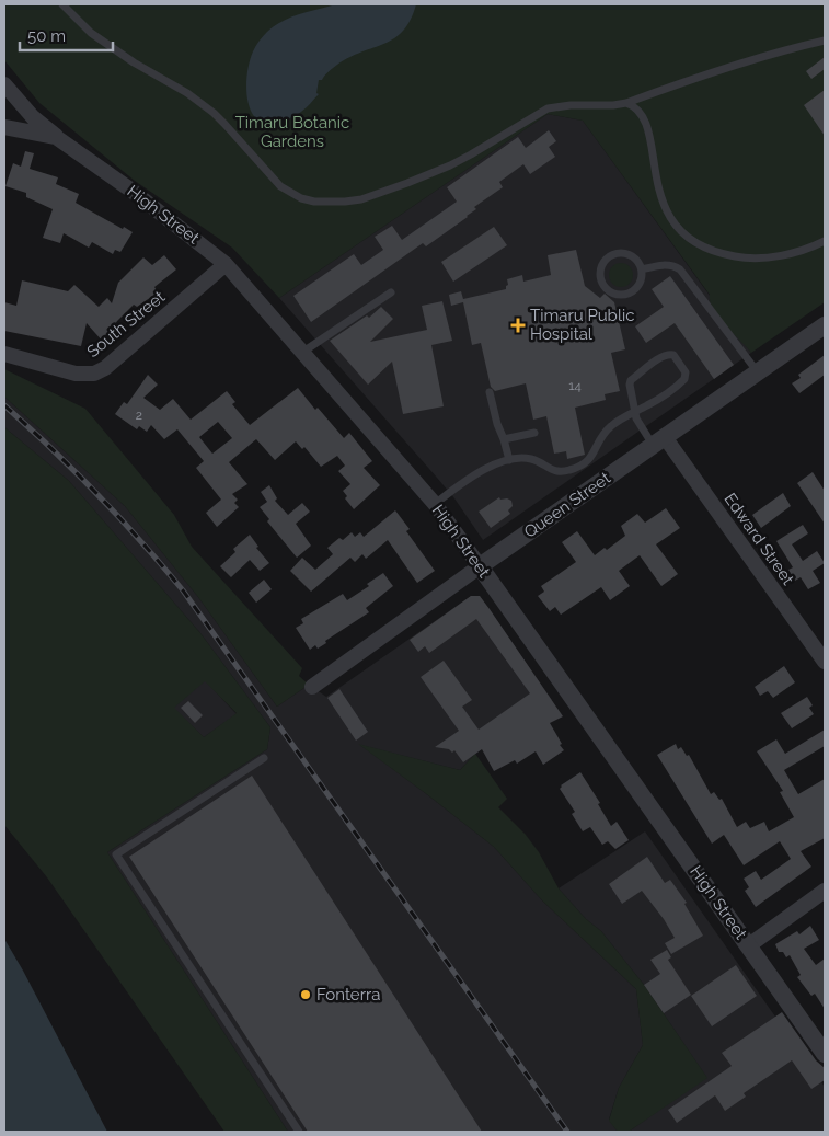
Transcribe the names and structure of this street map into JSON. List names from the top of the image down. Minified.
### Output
{"streets":{"street":["High Street","South Street","Queen Street","Edward Street"]},"crossings":[["High Street","South Street"],["High Street","Queen Street"],["Queen Street","Edward Street"]],"parks":["Timaru Botanic Gardens"],"places":{"health":["Timaru Public Hospital"],"other":["Fonterra"]},"house_numbers":["14","2"],"scale_bar":"50 m"}
